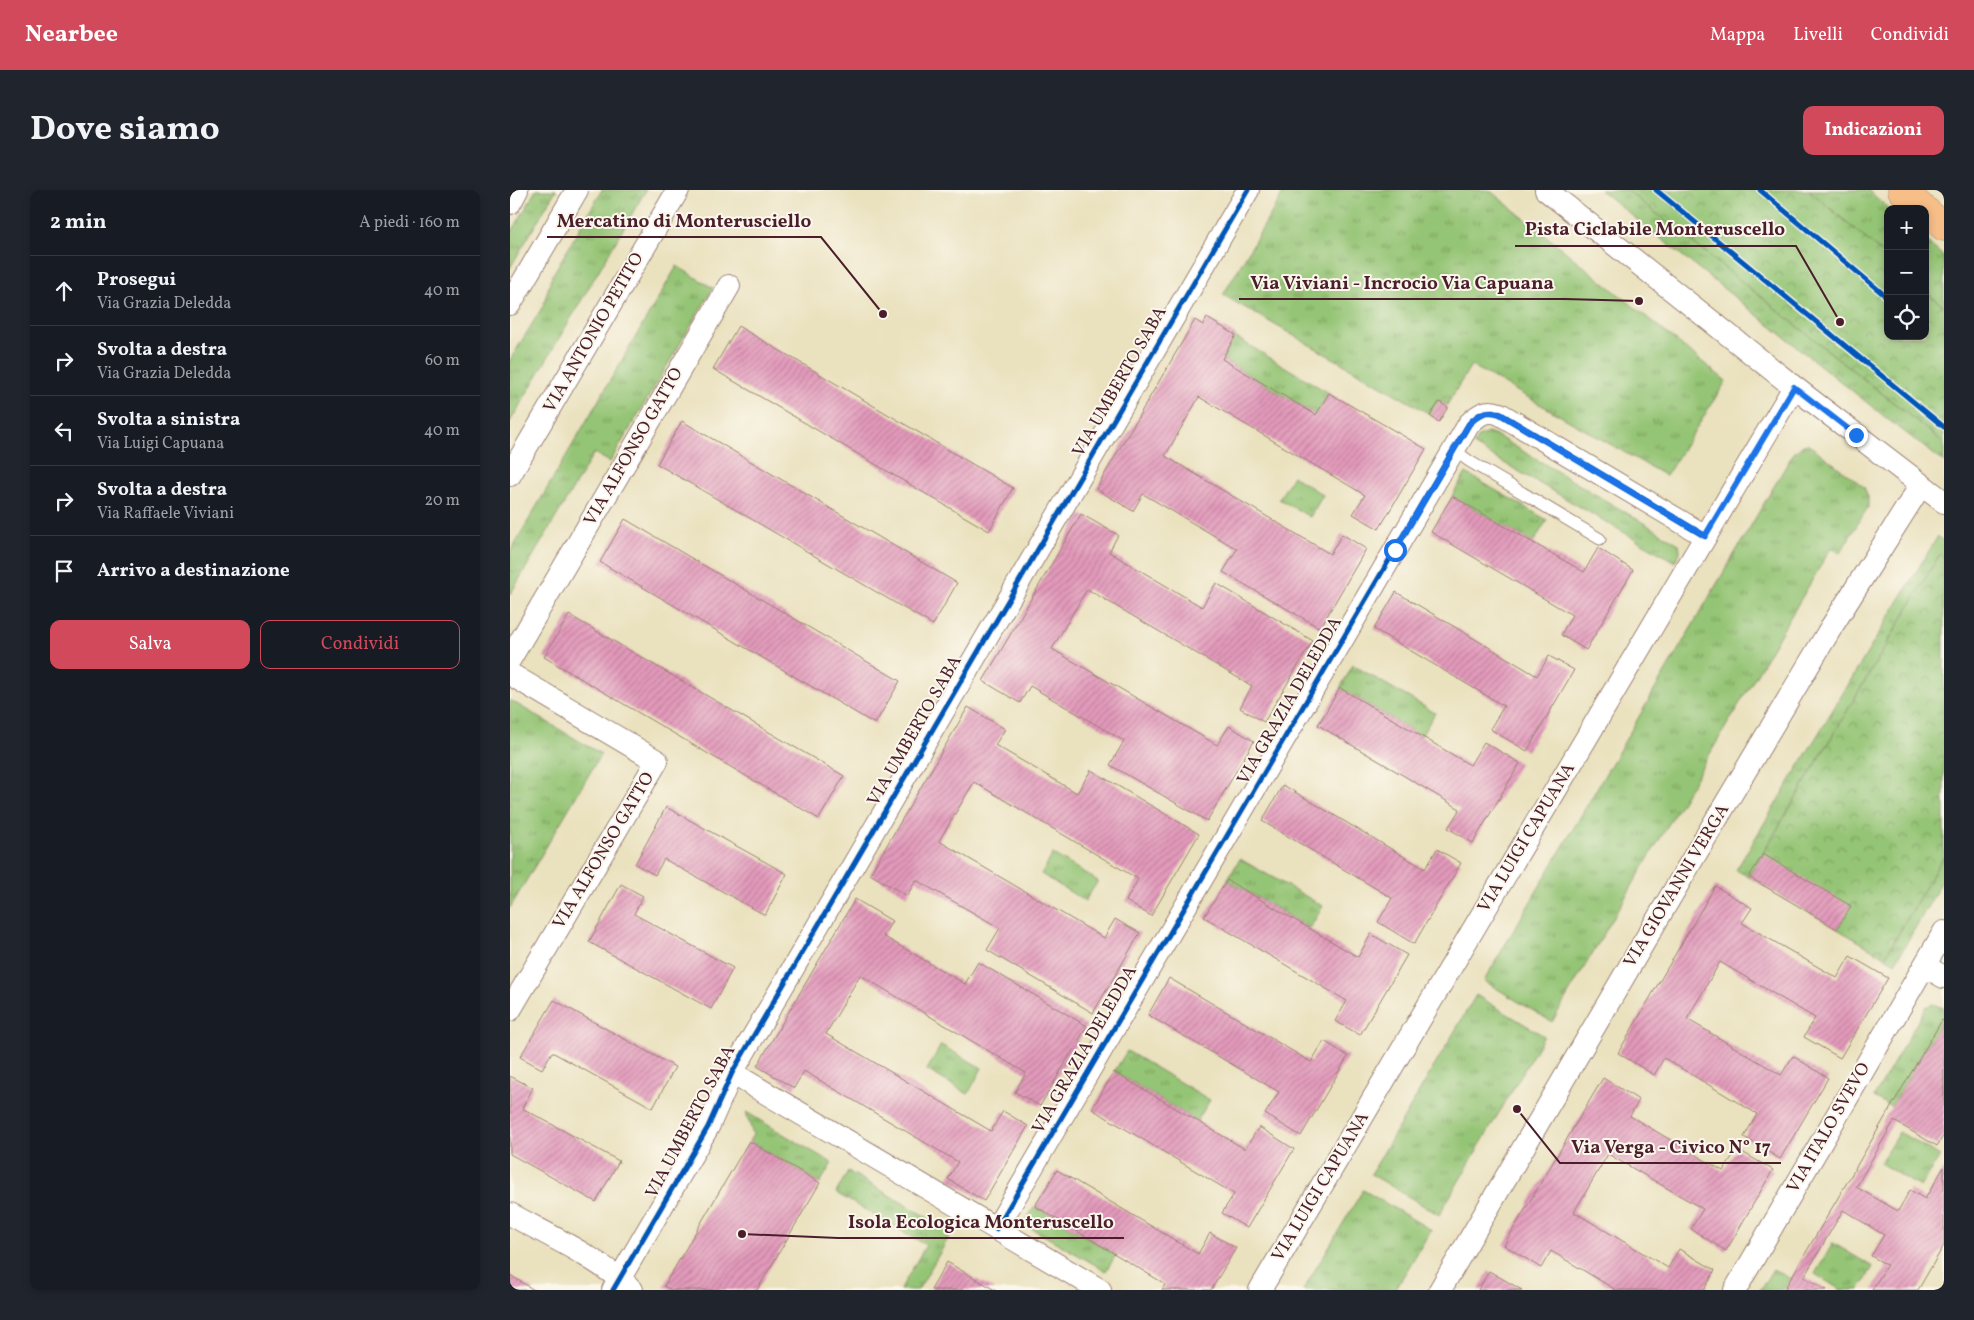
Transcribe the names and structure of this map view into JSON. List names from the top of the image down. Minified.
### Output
{"streets":{"street":["VIA ANTONIO PETITO","VIA UMBERTO SABA","VIA ALFONSO GATTO","VIA GRAZIA DELEDDA","VIA LUIGI CAPUANA","VIA GIOVANNI VERGA","VIA ITALO SVEVO"]},"crossings":[["VIA GRAZIA DELEDDA","VIA LUIGI CAPUANA"]],"places":["Via Viviani - Incrocio Via Capuana","Mercatino di Monterusciello","Pista Ciclabile Monteruscello","Via Verga - Civico N° 17","Isola Ecologica Monteruscello"],"page":{"header":"Nearbee","nav":["Mappa","Livelli","Condividi"],"title":"Dove siamo","buttons":["Indicazioni",["Salva","Condividi"]],"heading":["2 min","A piedi · 160 m"],"map_buttons":["+","−"],"list":[["Prosegui","Via Grazia Deledda","40 m"],["Svolta a destra","Via Grazia Deledda","60 m"],["Svolta a sinistra","Via Luigi Capuana","40 m"],["Svolta a destra","Via Raffaele Viviani","20 m"],"Arrivo a destinazione"]}}
